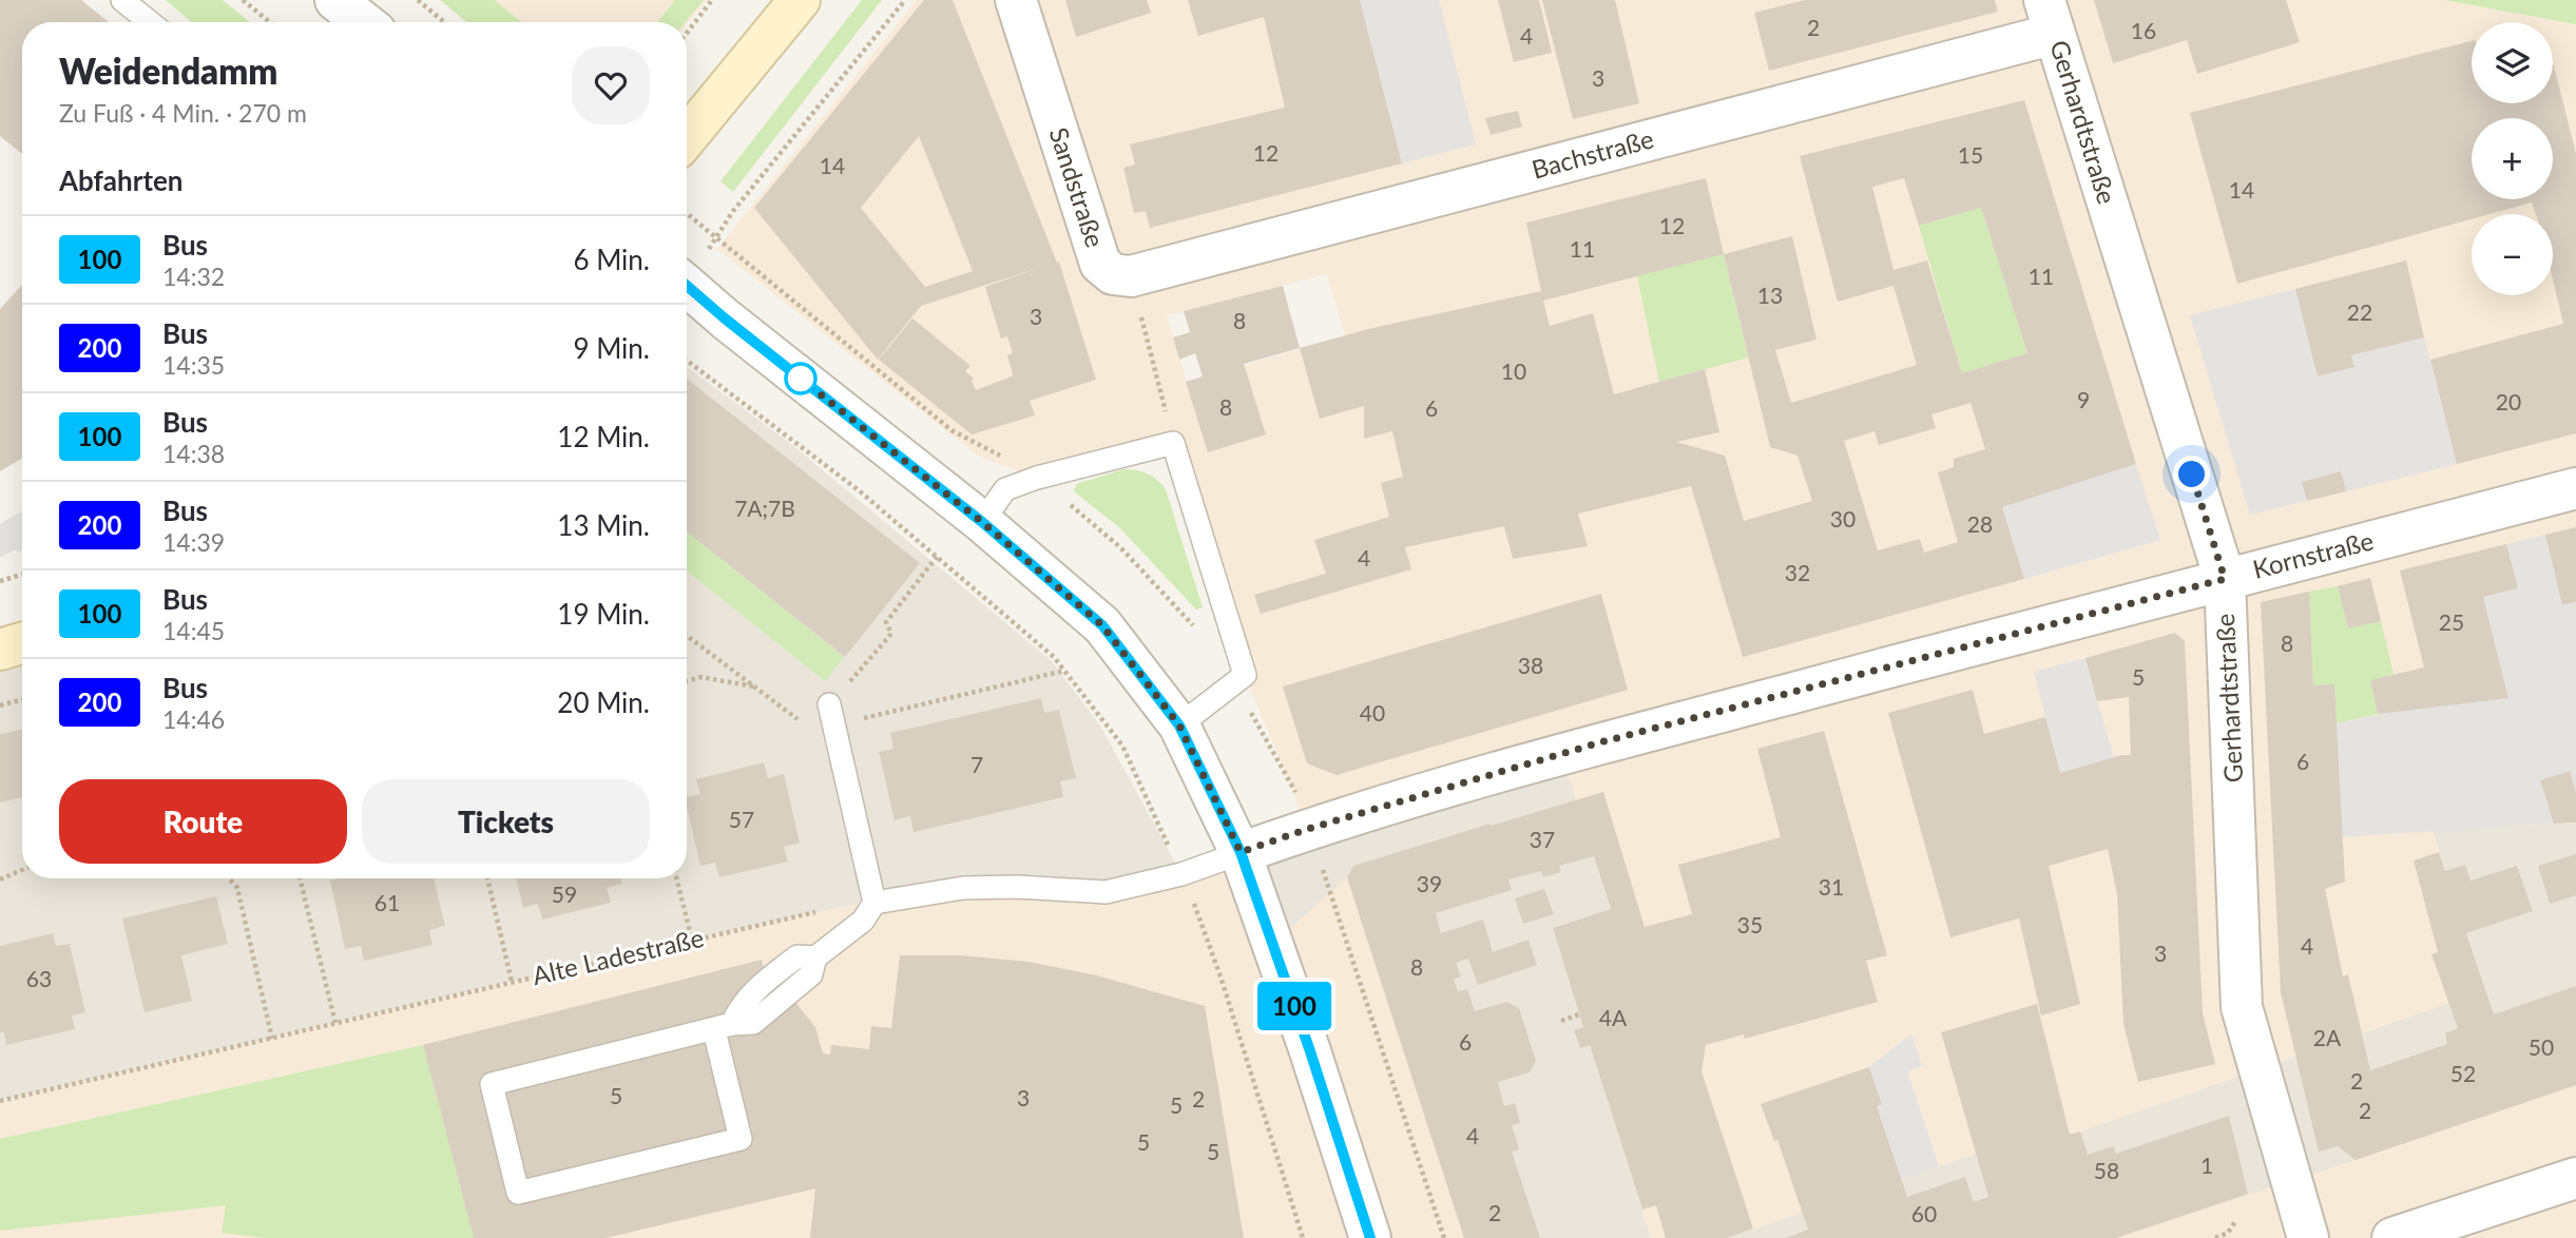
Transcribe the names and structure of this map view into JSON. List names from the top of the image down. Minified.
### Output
{"streets":{"street":["Gerhardtstraße","Bachstraße","Sandstraße","Kornstraße"],"path":["Alte Ladestraße"]},"crossings":[["Gerhardtstraße","Bachstraße"],["Gerhardtstraße","Kornstraße"],["Bachstraße","Sandstraße"]],"lines":["bus line 100"],"house_numbers":["2","16","4","3","12","15","14","14","12","11","11","13","22","3","8","10","9","20","8","6","7A;7B","30","28","4","32","25","8","38","5","40","6","7","57","37","39","31","59","61","35","4","3","8","63","4A","2A","6","50","52","2","5","3","2","5","2","4","5","5","1","58","2","60"],"page":{"on_map":"100","map_buttons":["+","−"],"heading":[["Weidendamm","Zu Fuß · 4 Min. · 270 m"],"Abfahrten"],"list":[{"mark":"100","name":"Bus","note":"14:32","value":"6 Min."},{"mark":"200","name":"Bus","note":"14:35","value":"9 Min."},{"mark":"100","name":"Bus","note":"14:38","value":"12 Min."},{"mark":"200","name":"Bus","note":"14:39","value":"13 Min."},{"mark":"100","name":"Bus","note":"14:45","value":"19 Min."},{"mark":"200","name":"Bus","note":"14:46","value":"20 Min."}],"buttons":["Route","Tickets"]}}
